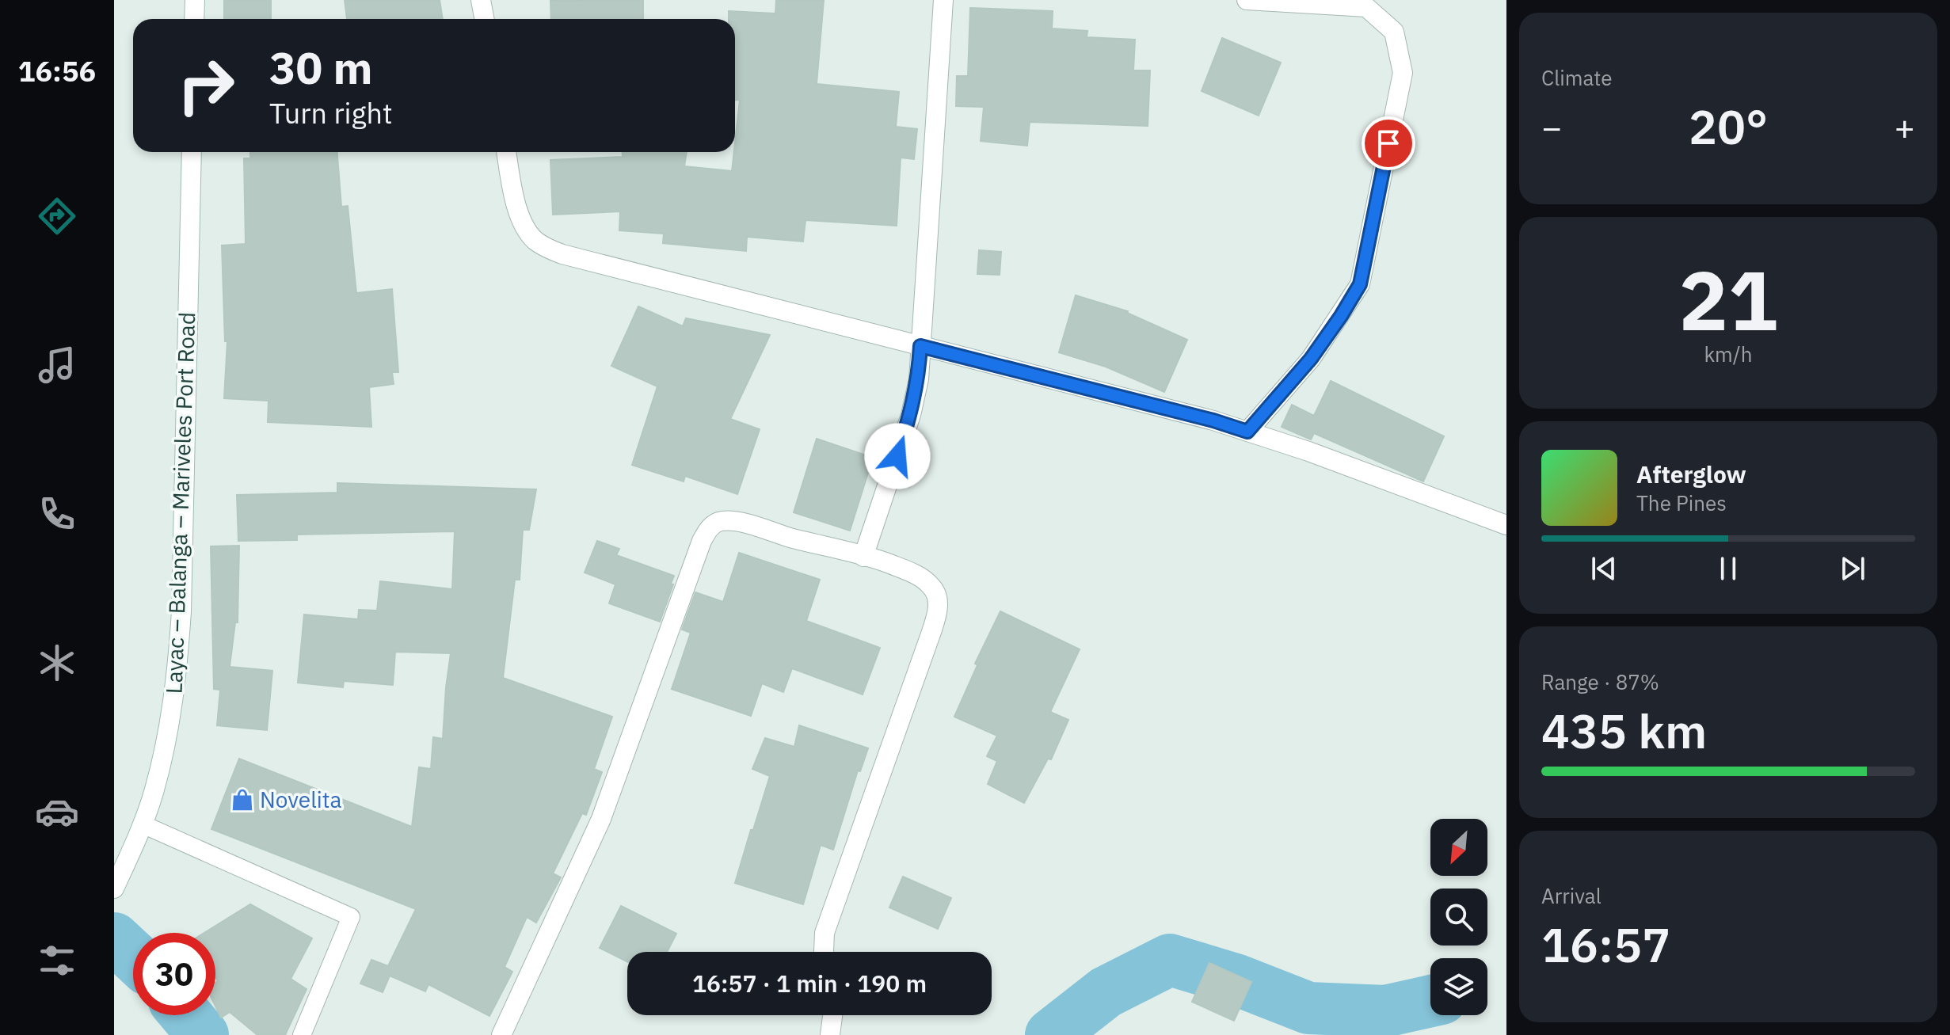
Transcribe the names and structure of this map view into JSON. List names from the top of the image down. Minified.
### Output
{"streets":{"street":["Layac – Balanga – Mariveles Port Road"]},"places":{"shop":["Novelita"]},"north":"bottom left","page":{"tabs":"16:56","tile":["Climate",["21","km/h"],["Range · 87%","435 km"],["Arrival","16:57"]],"turn":["30 m","Turn right"],"heat":["−","20°","+"],"song":["Afterglow","The Pines"],"limit":"30","trip":"16:57 · 1 min · 190 m"}}
